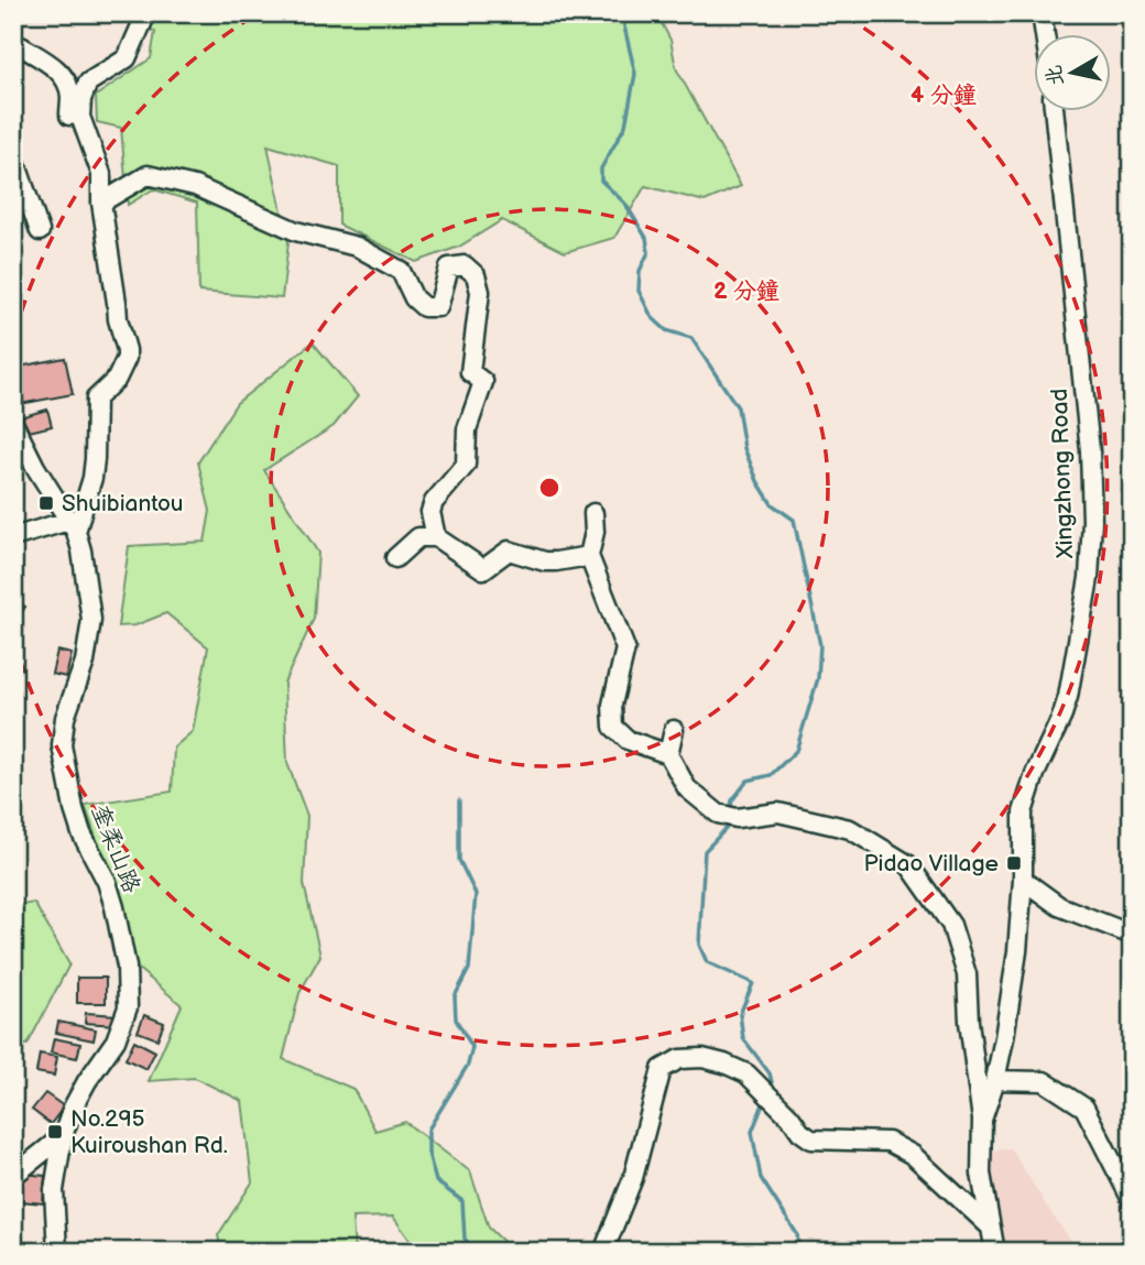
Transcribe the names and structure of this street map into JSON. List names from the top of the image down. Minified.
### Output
{"streets":{"street":["Xingzhong Road","奎柔山路"]},"places":{"transit":["Shuibiantou","Pidao Village","No.295 Kuiroushan Rd."]},"north":"left","rings":["4 分鐘","2 分鐘"]}
